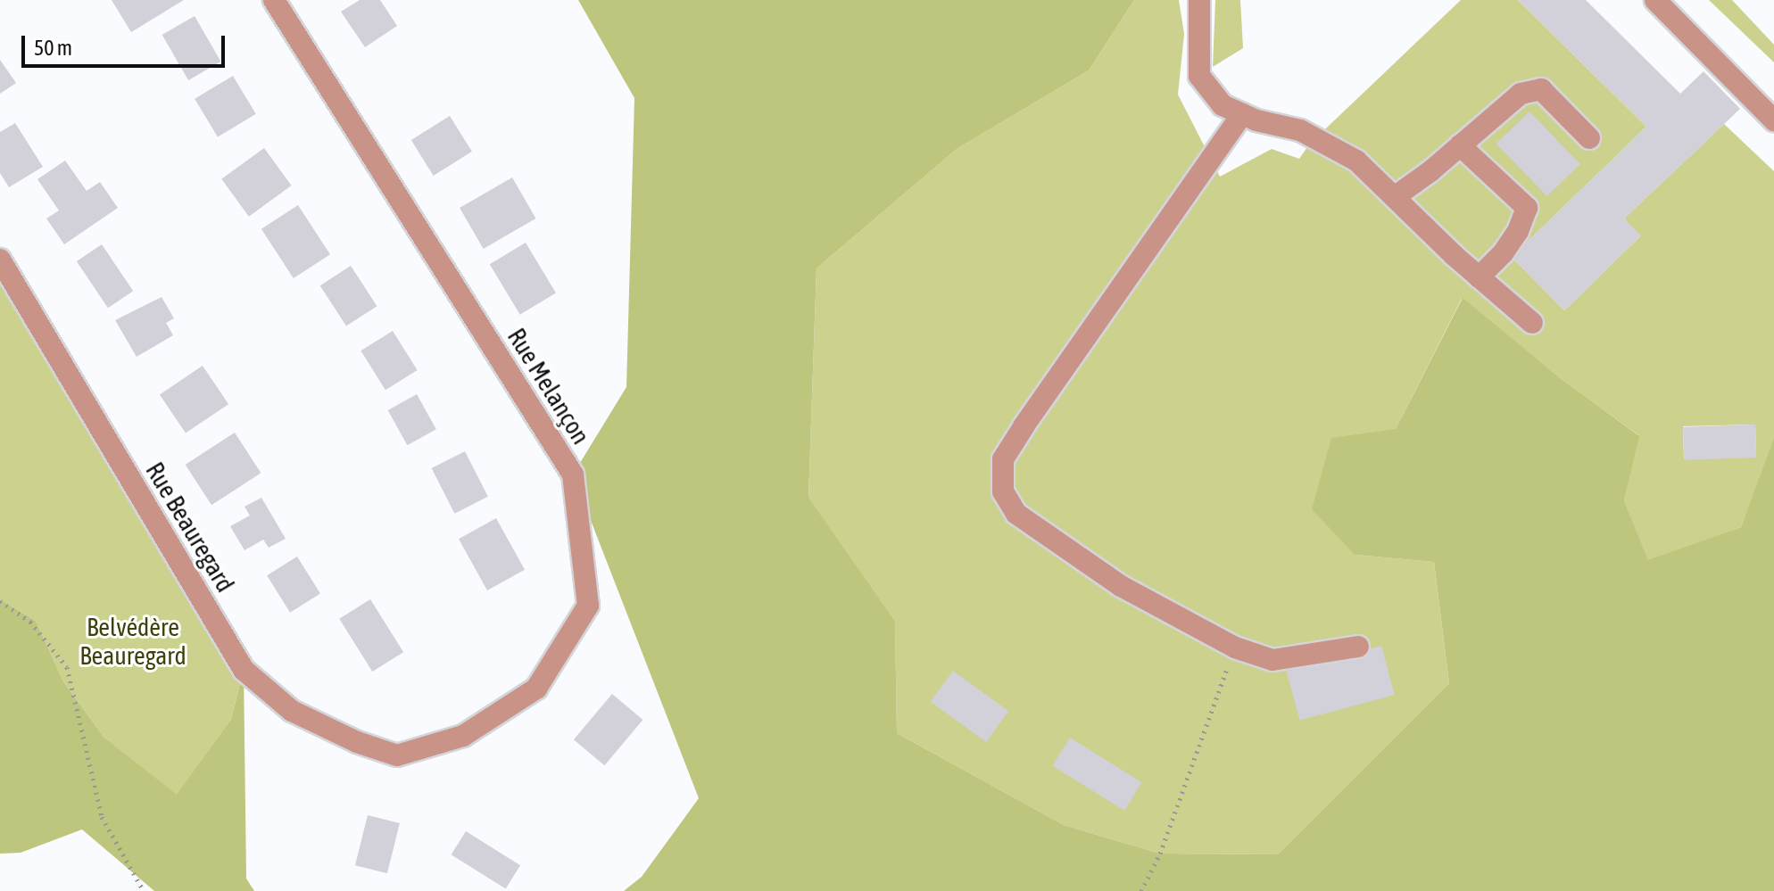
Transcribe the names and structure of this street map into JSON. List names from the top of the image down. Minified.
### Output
{"streets":{"street":["Rue Melançon","Rue Beauregard"]},"crossings":[["Rue Melançon","Rue Beauregard"]],"parks":["Belvédère Beauregard"],"scale_bar":"50 m"}
